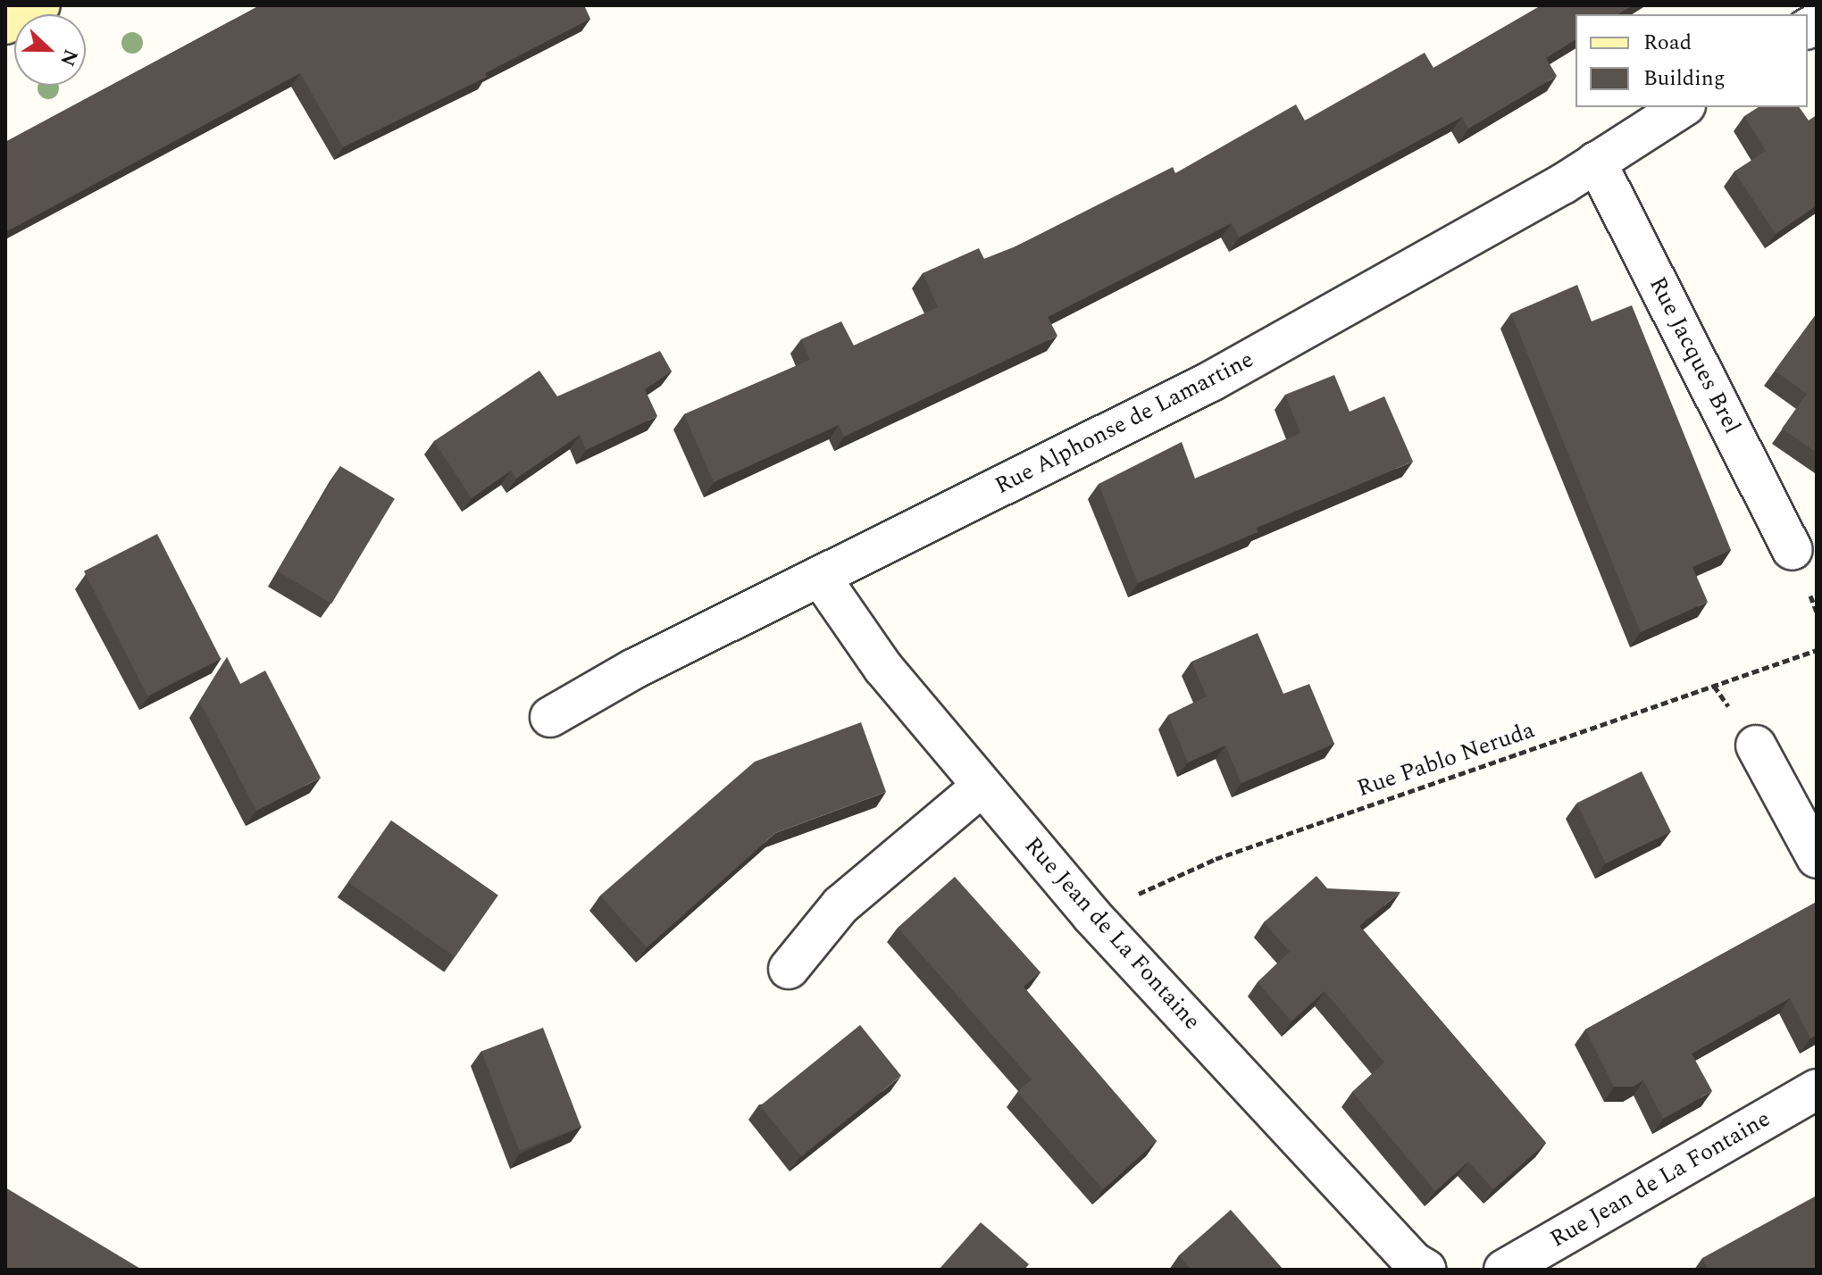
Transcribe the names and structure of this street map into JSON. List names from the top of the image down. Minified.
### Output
{"streets":{"street":["Rue Jacques Brel","Rue Alphonse de Lamartine","Rue Jean de La Fontaine"],"path":["Rue Pablo Neruda"]},"crossings":[["Rue Jacques Brel","Rue Alphonse de Lamartine"],["Rue Alphonse de Lamartine","Rue Jean de La Fontaine"],["Rue Pablo Neruda","Rue Jean de La Fontaine"]],"legend":["Road","Building"],"north":"right"}
